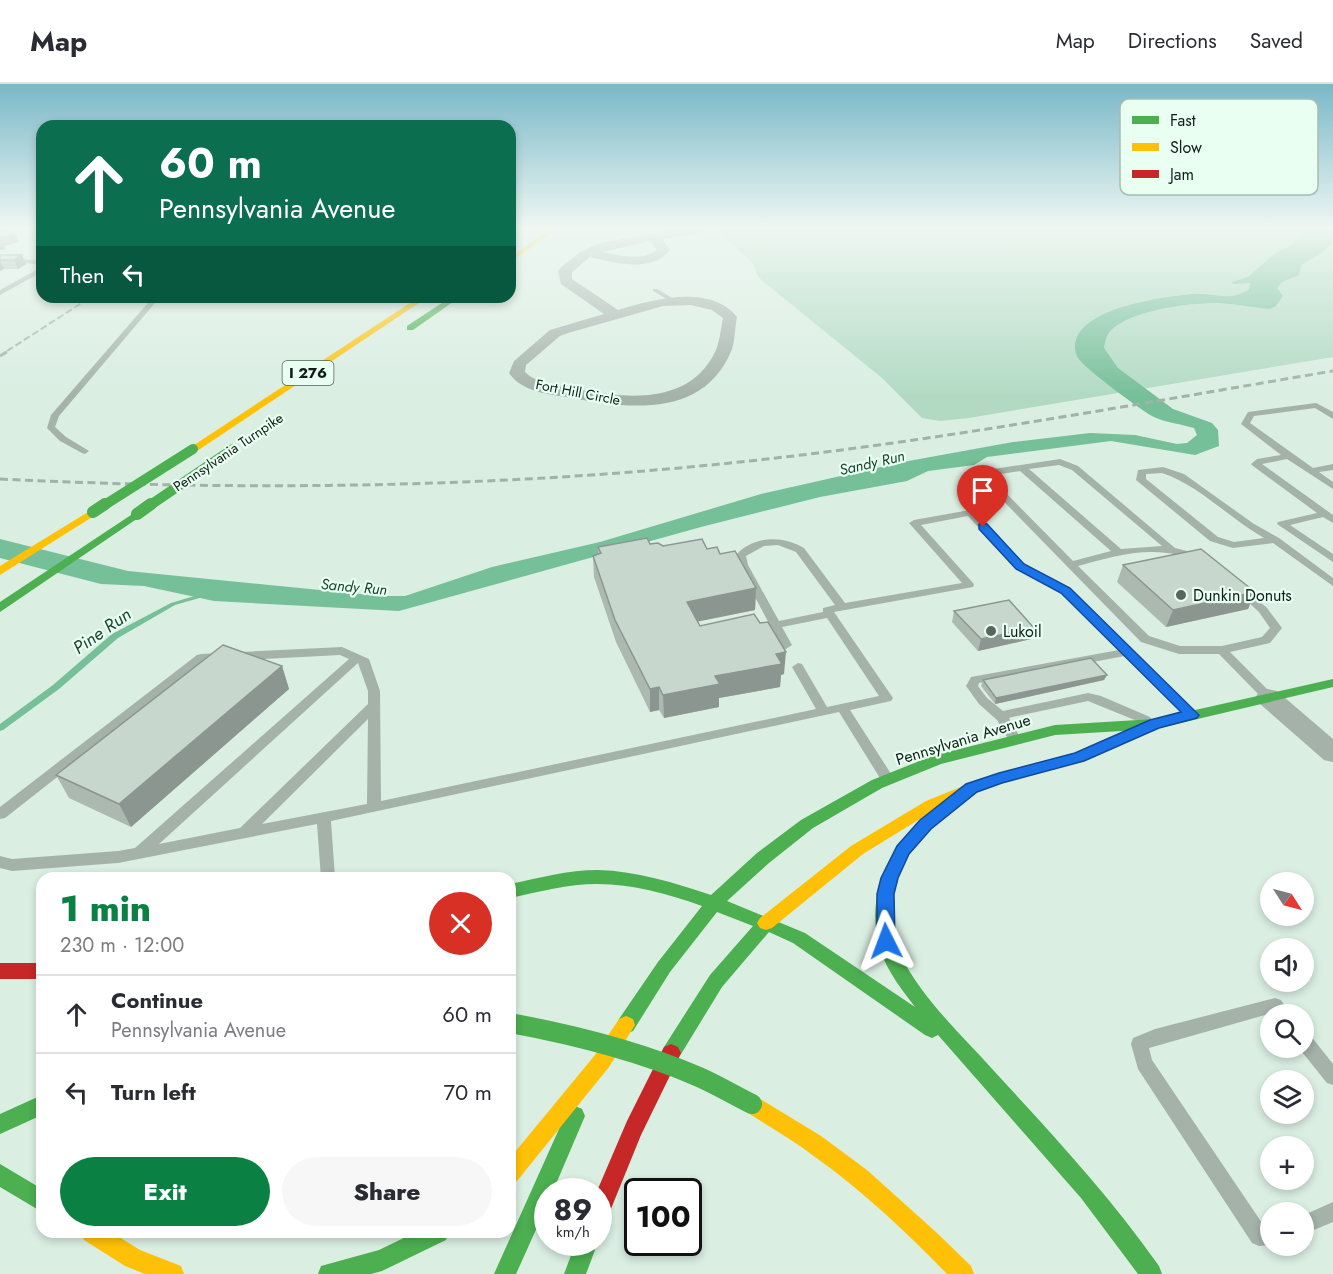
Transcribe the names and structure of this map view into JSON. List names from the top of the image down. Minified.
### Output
{"streets":{"main road":["I 276","Pennsylvania Turnpike","Pennsylvania Avenue"],"street":["Fort Hill Circle"]},"water":["Sandy Run","Pine Run"],"places":["Dunkin Donuts","Lukoil"],"legend":["Fast","Slow","Jam"],"north":"bottom right","page":{"header":"Map","nav":["Map","Directions","Saved"],"turn":["60 m","Pennsylvania Avenue"],"then":"Then","map_buttons":["+","−"],"heading":["1 min","230 m · 12:00"],"list":[{"name":"Continue","note":"Pennsylvania Avenue","value":"60 m"},{"name":"Turn left","value":"70 m"}],"buttons":["Exit","Share"],"speed":"89 km/h","limit":"100"}}
